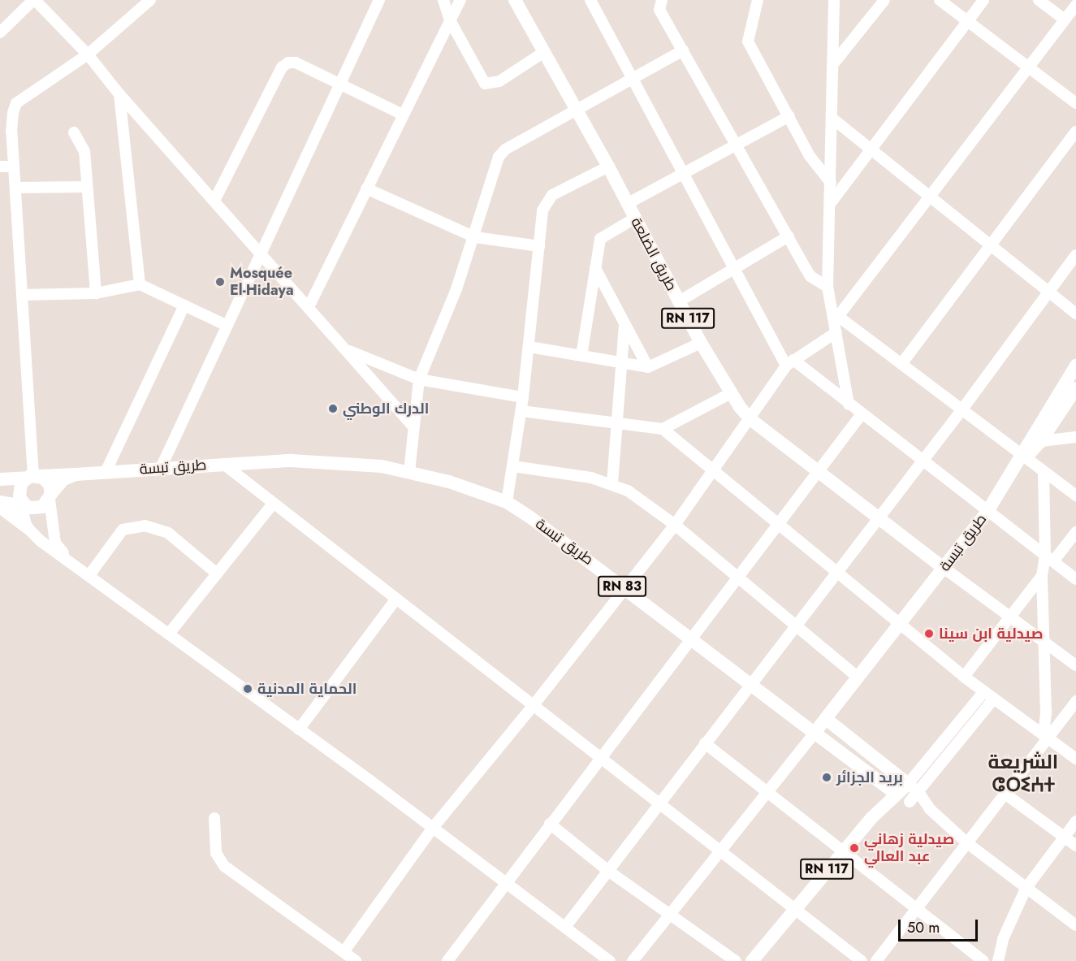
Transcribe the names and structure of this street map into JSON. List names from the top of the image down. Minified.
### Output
{"streets":{"main road":["طريق الضلعة","RN 117","طريق تبسة","RN 83"]},"crossings":[["طريق الضلعة","طريق تبسة"],["طريق تبسة","RN 83"]],"districts":["الشريعة ⵛⵔⵉⵄⵜ"],"places":["Mosquée El-Hidaya","الدرك الوطني","صيدلية ابن سينا","الحماية المدنية","بريد الجزائر","صيدلية زهاني عبد العالي"],"scale_bar":"50 m"}
